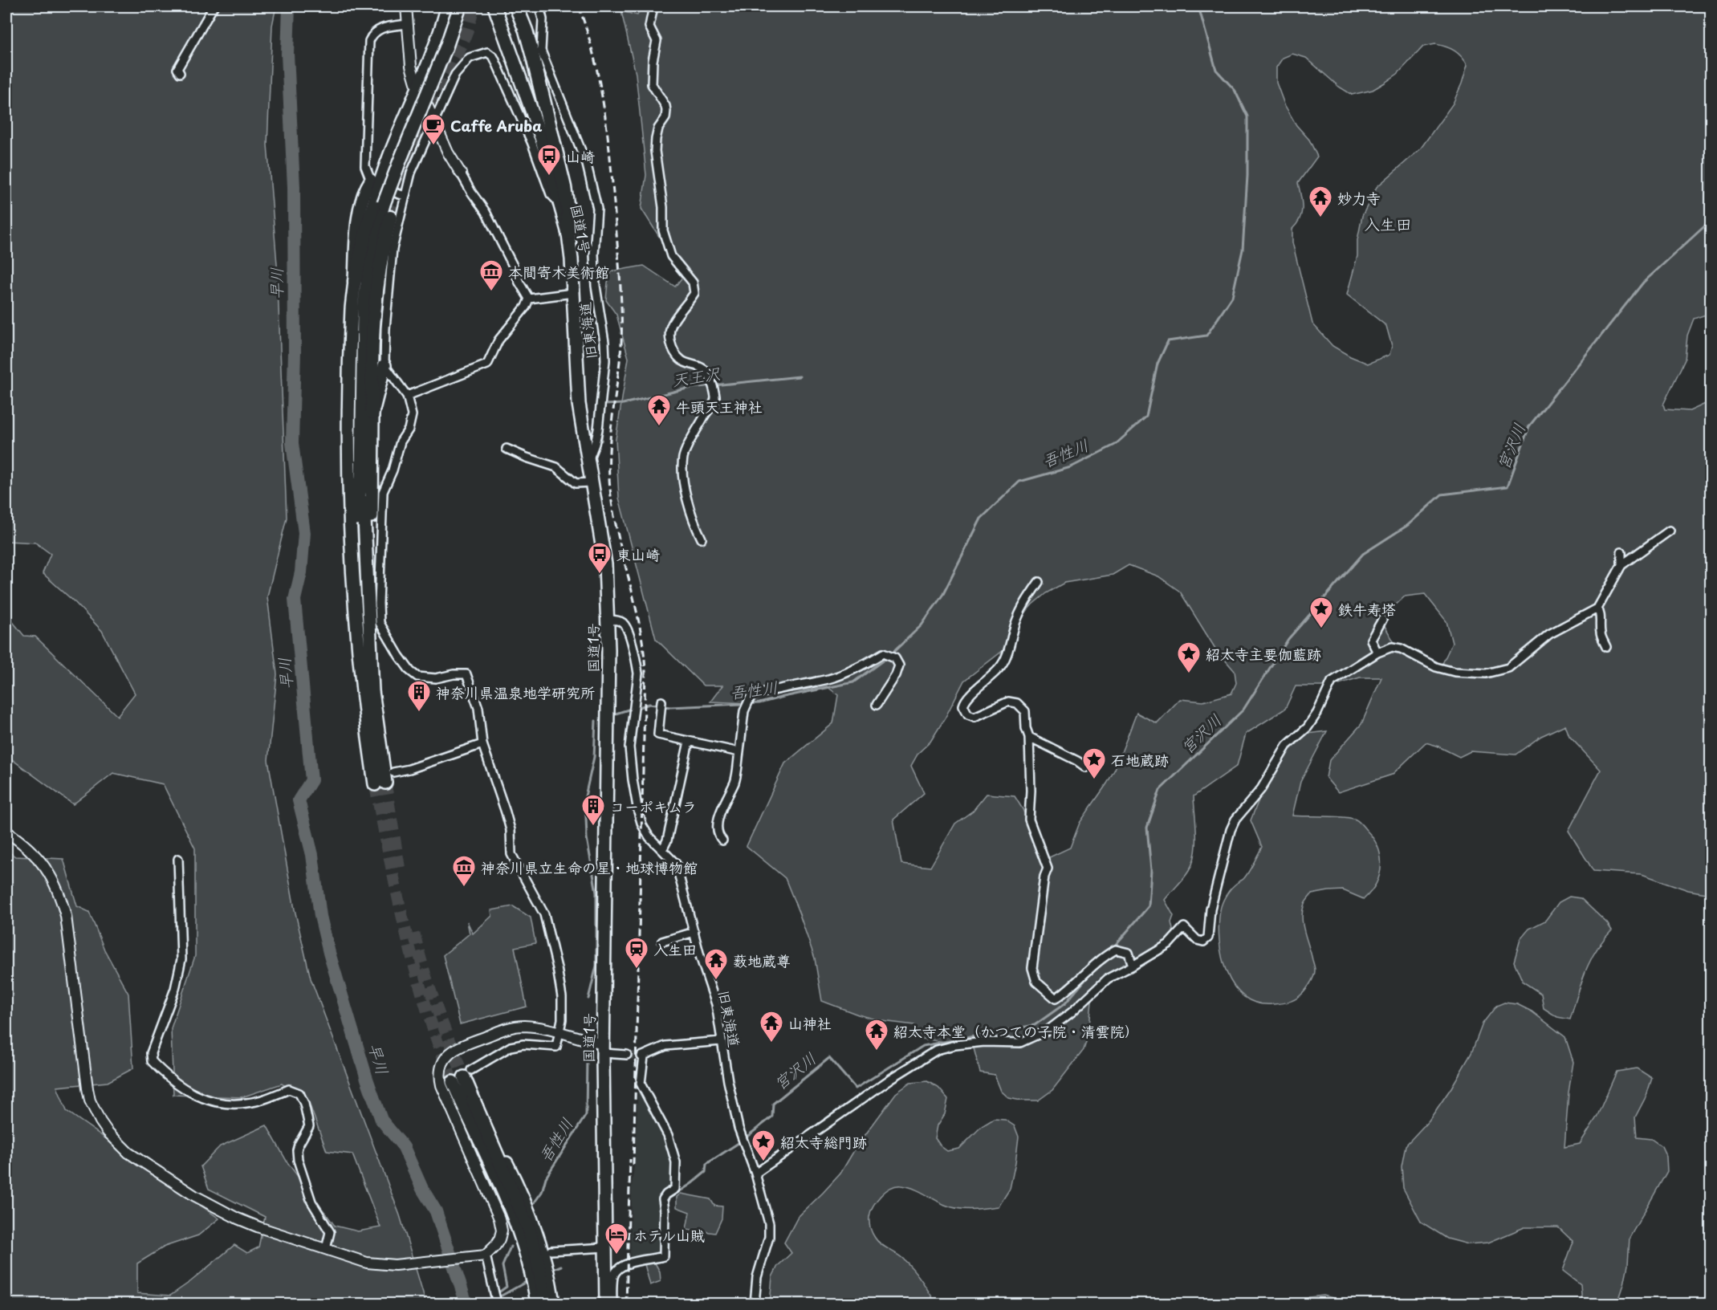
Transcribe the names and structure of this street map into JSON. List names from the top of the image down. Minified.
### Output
{"streets":{"highway":["国道1号"],"street":["旧東海道"]},"crossings":[["国道1号","旧東海道"]],"districts":["入生田"],"water":["早川","天王沢","宮沢川","吾性川"],"places":{"cafe":["Caffe Aruba"],"bus stop":["山崎","東山崎"],"temple":["妙力寺","牛頭天王神社","薮地蔵尊","山神社","紹太寺本堂（かつての子院・清雲院）"],"museum":["本間寄木美術館","神奈川県立生命の星・地球博物館"],"place":["鉄牛寿塔","紹太寺主要伽藍跡","石地蔵跡","紹太寺総門跡"],"building":["神奈川県温泉地学研究所","コーポキムラ"],"station":["入生田"],"hotel":["ホテル山賊"]}}
